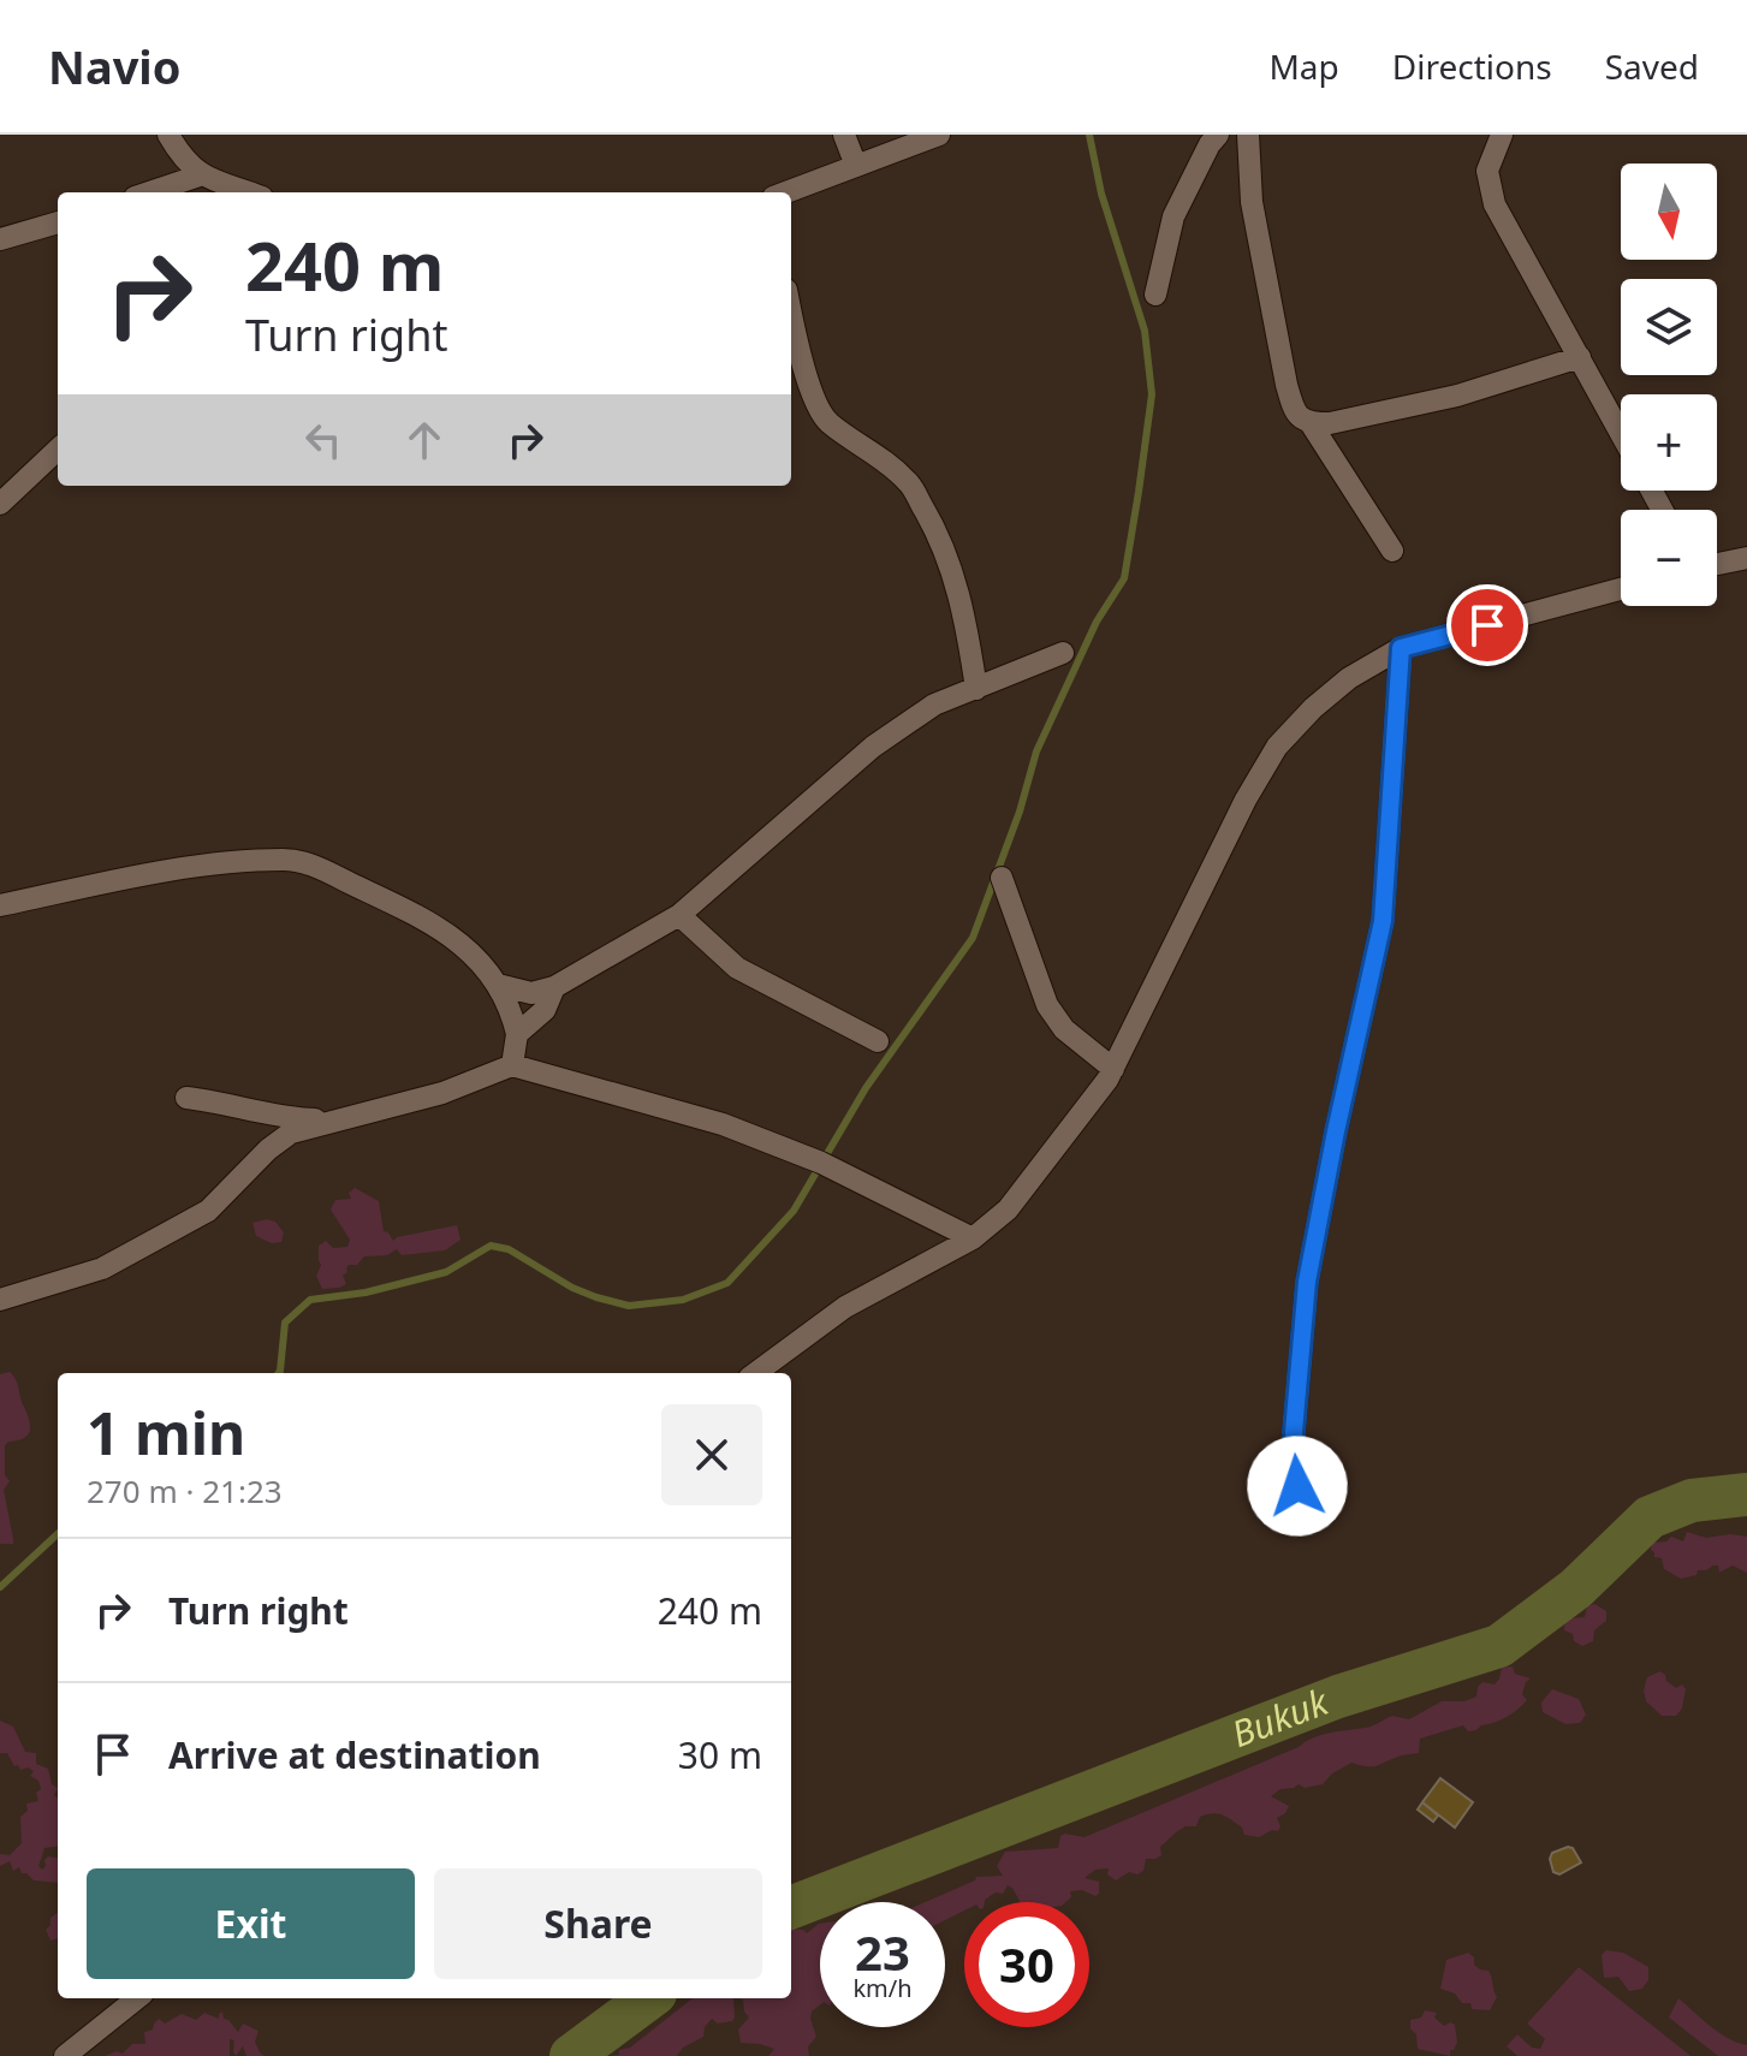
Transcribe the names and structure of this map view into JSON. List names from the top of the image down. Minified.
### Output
{"water":["Bukuk"],"north":"bottom","page":{"header":"Navio","nav":["Map","Directions","Saved"],"map_buttons":["+","−"],"turn":["240 m","Turn right"],"heading":["1 min","270 m · 21:23"],"list":[{"name":"Turn right","value":"240 m"},{"name":"Arrive at destination","value":"30 m"}],"buttons":["Exit","Share"],"speed":"23 km/h","limit":"30"}}
